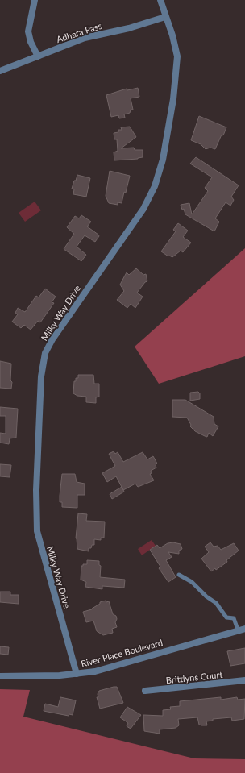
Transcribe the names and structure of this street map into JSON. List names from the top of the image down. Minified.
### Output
{"streets":{"street":["Adhara Pass","Milky Way Drive","River Place Boulevard","Brittlyns Court"]},"crossings":[["Adhara Pass","Milky Way Drive"],["Milky Way Drive","River Place Boulevard"]]}
